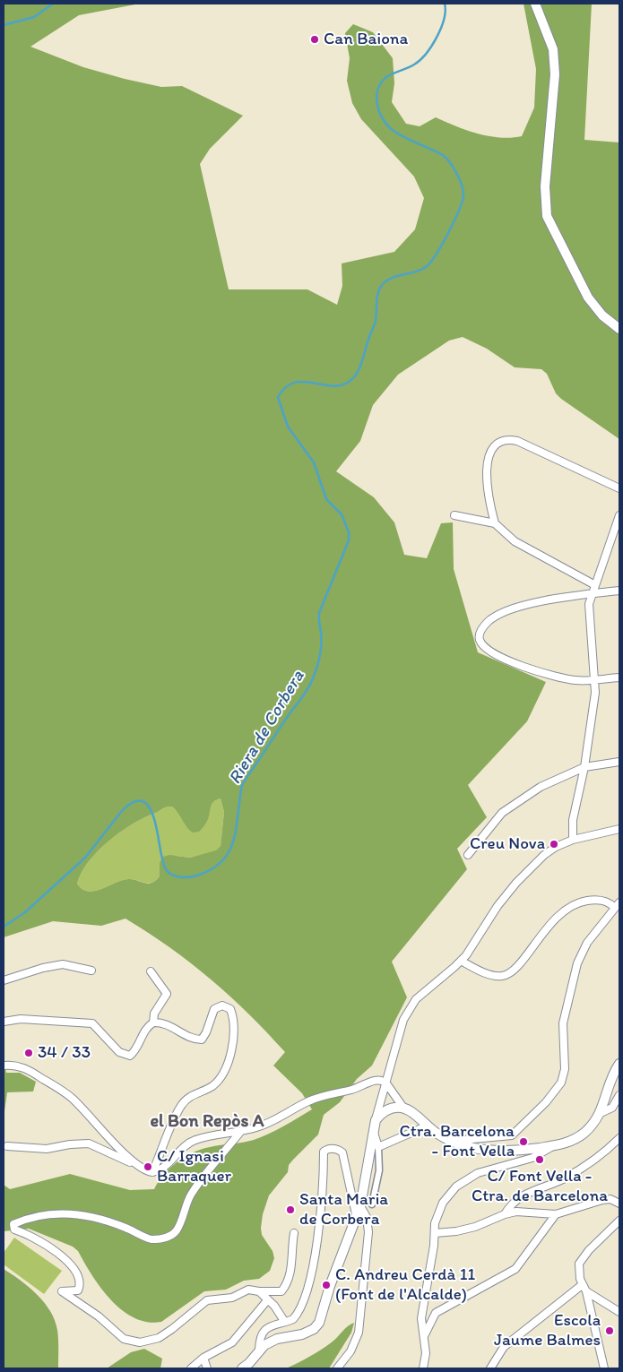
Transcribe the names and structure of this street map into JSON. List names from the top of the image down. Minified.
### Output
{"districts":["el Bon Repòs A"],"water":["Riera de Corbera"],"places":["Can Baiona","Creu Nova","34 / 33","Ctra. Barcelona - Font Vella","C/ Font Vella - Ctra. de Barcelona","C/ Ignasi Barraquer","Santa Maria de Corbera","C. Andreu Cerdà 11 (Font de l'Alcalde)","Escola Jaume Balmes"]}
